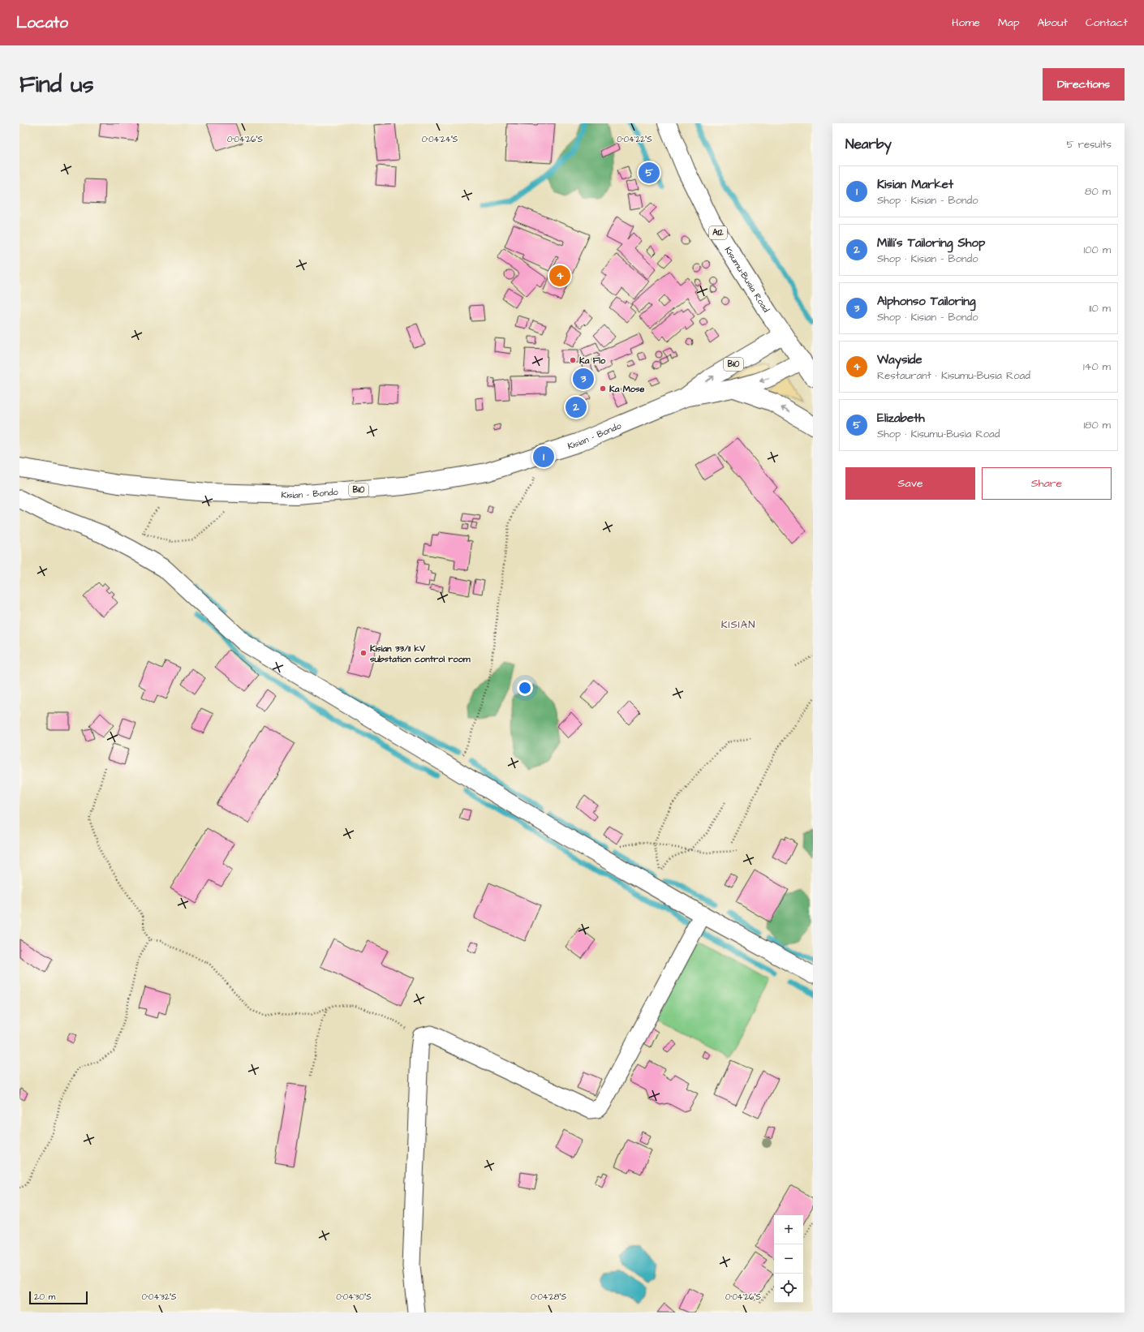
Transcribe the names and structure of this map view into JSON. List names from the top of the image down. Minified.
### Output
{"streets":{"highway":["A12","Kisumu-Busia Road","B10","Kisian - Bondo"]},"crossings":[["Kisumu-Busia Road","Kisian - Bondo"]],"districts":["KISIAN"],"places":["Ka Flo","Ka Mose","Kisian 33/11 kV substation control room"],"scale_bar":"20 m","page":{"header":"Locato","nav":["Home","Map","About","Contact"],"buttons":["Directions",["Save","Share"]],"title":"Find us","heading":["Nearby","5 results"],"pins":["5","4","3","2","1"],"list":[{"mark":"1","name":"Kisian Market","note":"Shop · Kisian - Bondo","value":"80 m"},{"mark":"2","name":"Milli's Tailoring Shop","note":"Shop · Kisian - Bondo","value":"100 m"},{"mark":"3","name":"Alphonso Tailoring","note":"Shop · Kisian - Bondo","value":"110 m"},{"mark":"4","name":"Wayside","note":"Restaurant · Kisumu-Busia Road","value":"140 m"},{"mark":"5","name":"Elizabeth","note":"Shop · Kisumu-Busia Road","value":"180 m"}],"map_buttons":["+","−"],"scale":"20 m"},"coordinates":["0°04'26\"S","0°04'24\"S","0°04'22\"S","0°04'32\"S","0°04'30\"S","0°04'28\"S"]}
